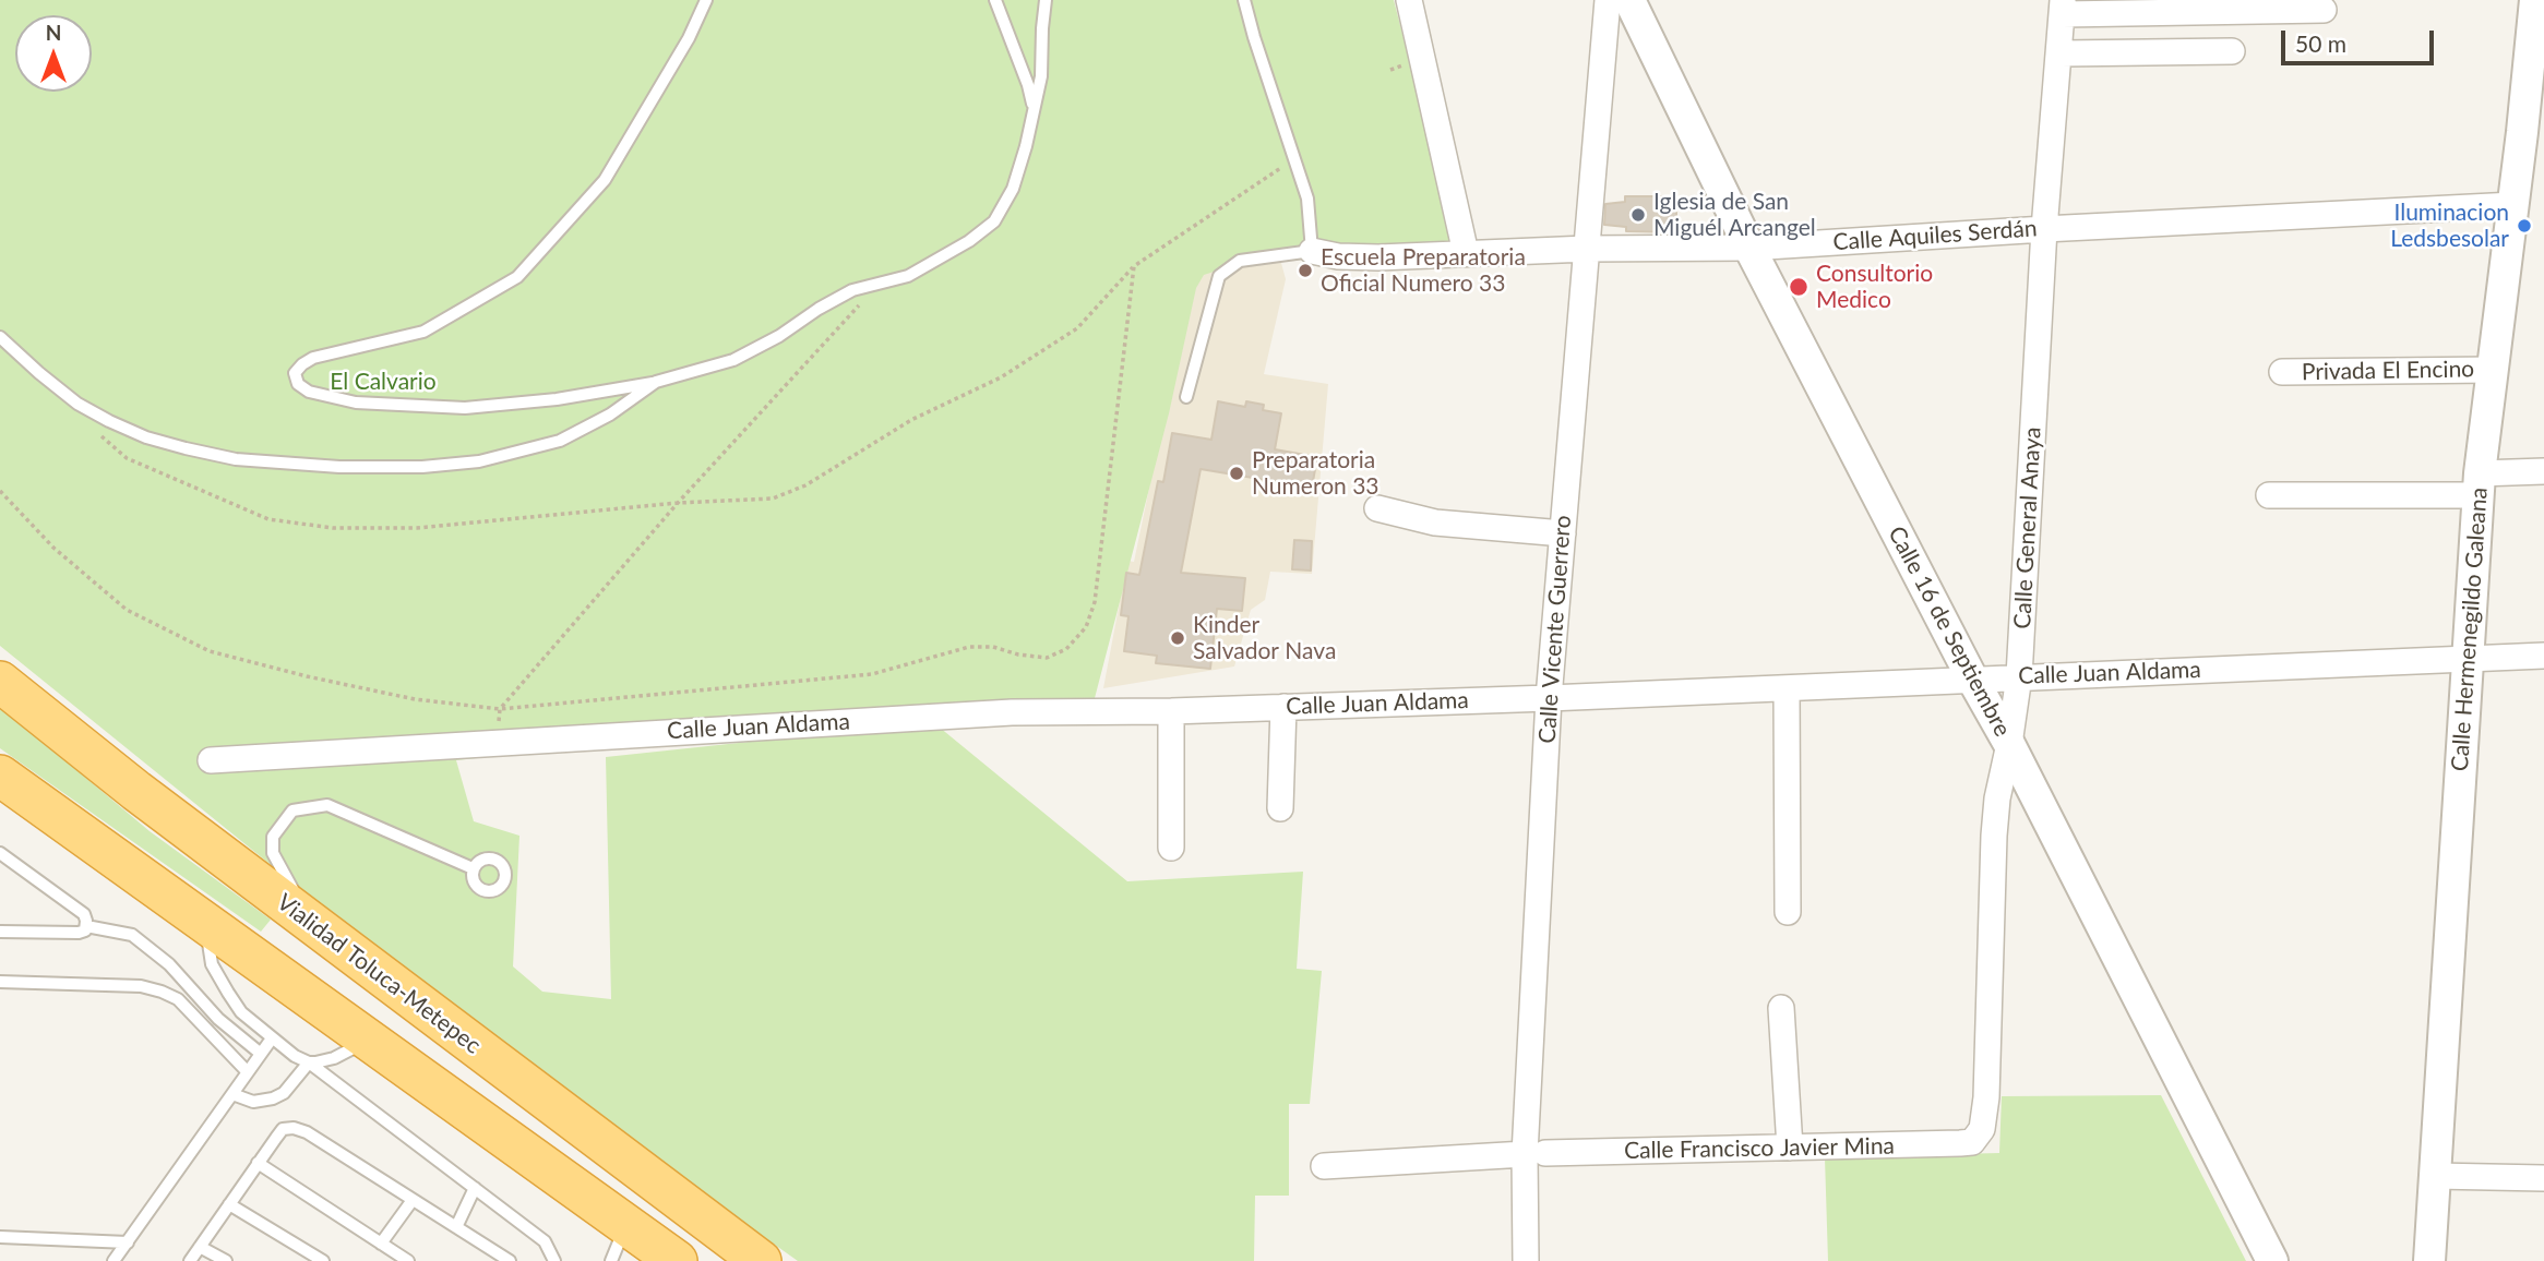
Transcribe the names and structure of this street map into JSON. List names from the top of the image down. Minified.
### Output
{"streets":{"highway":["Vialidad Toluca-Metepec"],"street":["Calle Aquiles Serdán","Privada El Encino","Calle General Anaya","Calle Vicente Guerrero","Calle Hermenegildo Galeana","Calle 16 de Septiembre","Calle Juan Aldama","Calle Francisco Javier Mina"]},"crossings":[["Calle Aquiles Serdán","Calle General Anaya"],["Calle Aquiles Serdán","Calle Vicente Guerrero"],["Calle Aquiles Serdán","Calle Hermenegildo Galeana"],["Calle Aquiles Serdán","Calle 16 de Septiembre"],["Privada El Encino","Calle Hermenegildo Galeana"],["Calle General Anaya","Calle 16 de Septiembre"],["Calle General Anaya","Calle Juan Aldama"],["Calle General Anaya","Calle Francisco Javier Mina"],["Calle Vicente Guerrero","Calle Juan Aldama"],["Calle Vicente Guerrero","Calle Francisco Javier Mina"],["Calle Hermenegildo Galeana","Calle Juan Aldama"],["Calle 16 de Septiembre","Calle Juan Aldama"]],"parks":["El Calvario"],"places":["Iglesia de San Miguél Arcangel","Iluminacion Ledsbesolar","Escuela Preparatoria Oficial Numero 33","Consultorio Medico","Preparatoria Numeron 33","Kinder Salvador Nava"],"scale_bar":"50 m","north":"top"}
